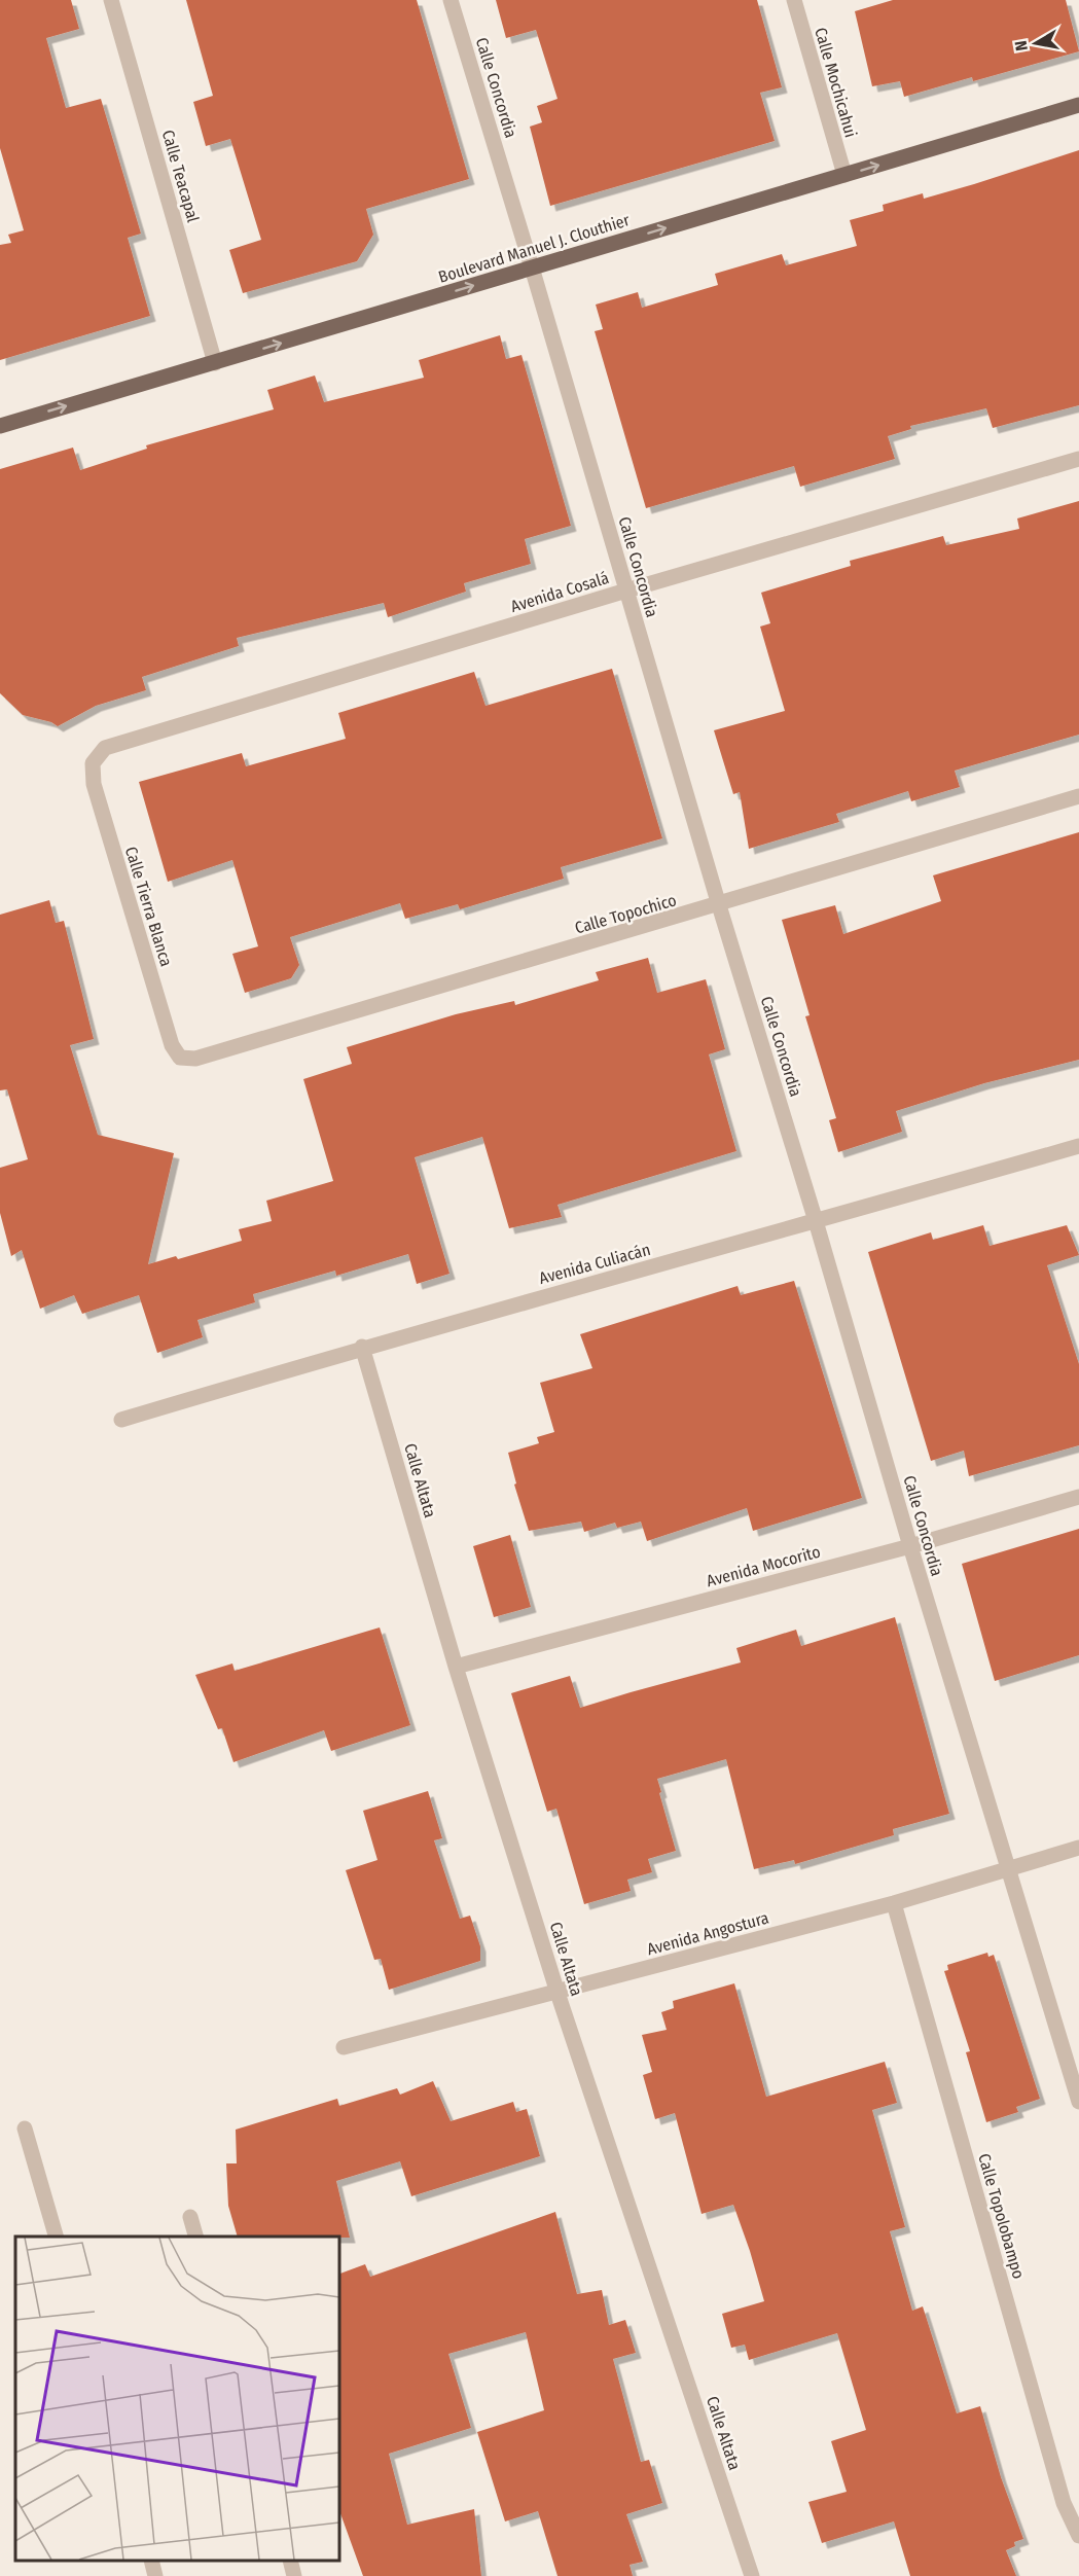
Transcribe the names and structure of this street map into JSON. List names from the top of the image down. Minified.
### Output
{"streets":{"main road":["Boulevard Manuel J. Clouthier"],"street":["Calle Mochicahui","Calle Concordia","Calle Teacapal","Avenida Cosalá","Calle Tierra Blanca","Calle Topochico","Avenida Culiacán","Calle Altata","Avenida Mocorito","Avenida Angostura","Calle Topolobampo"]},"crossings":[["Calle Mochicahui","Boulevard Manuel J. Clouthier"],["Calle Concordia","Boulevard Manuel J. Clouthier"],["Calle Concordia","Avenida Cosalá"],["Calle Concordia","Calle Topochico"],["Calle Concordia","Avenida Culiacán"],["Calle Concordia","Avenida Mocorito"],["Calle Concordia","Avenida Angostura"],["Calle Teacapal","Boulevard Manuel J. Clouthier"],["Avenida Cosalá","Calle Tierra Blanca"],["Calle Tierra Blanca","Calle Topochico"],["Avenida Culiacán","Calle Altata"],["Calle Altata","Avenida Mocorito"],["Calle Altata","Avenida Angostura"],["Avenida Angostura","Calle Topolobampo"]],"one_way":["Boulevard Manuel J. Clouthier"],"north":"left"}
